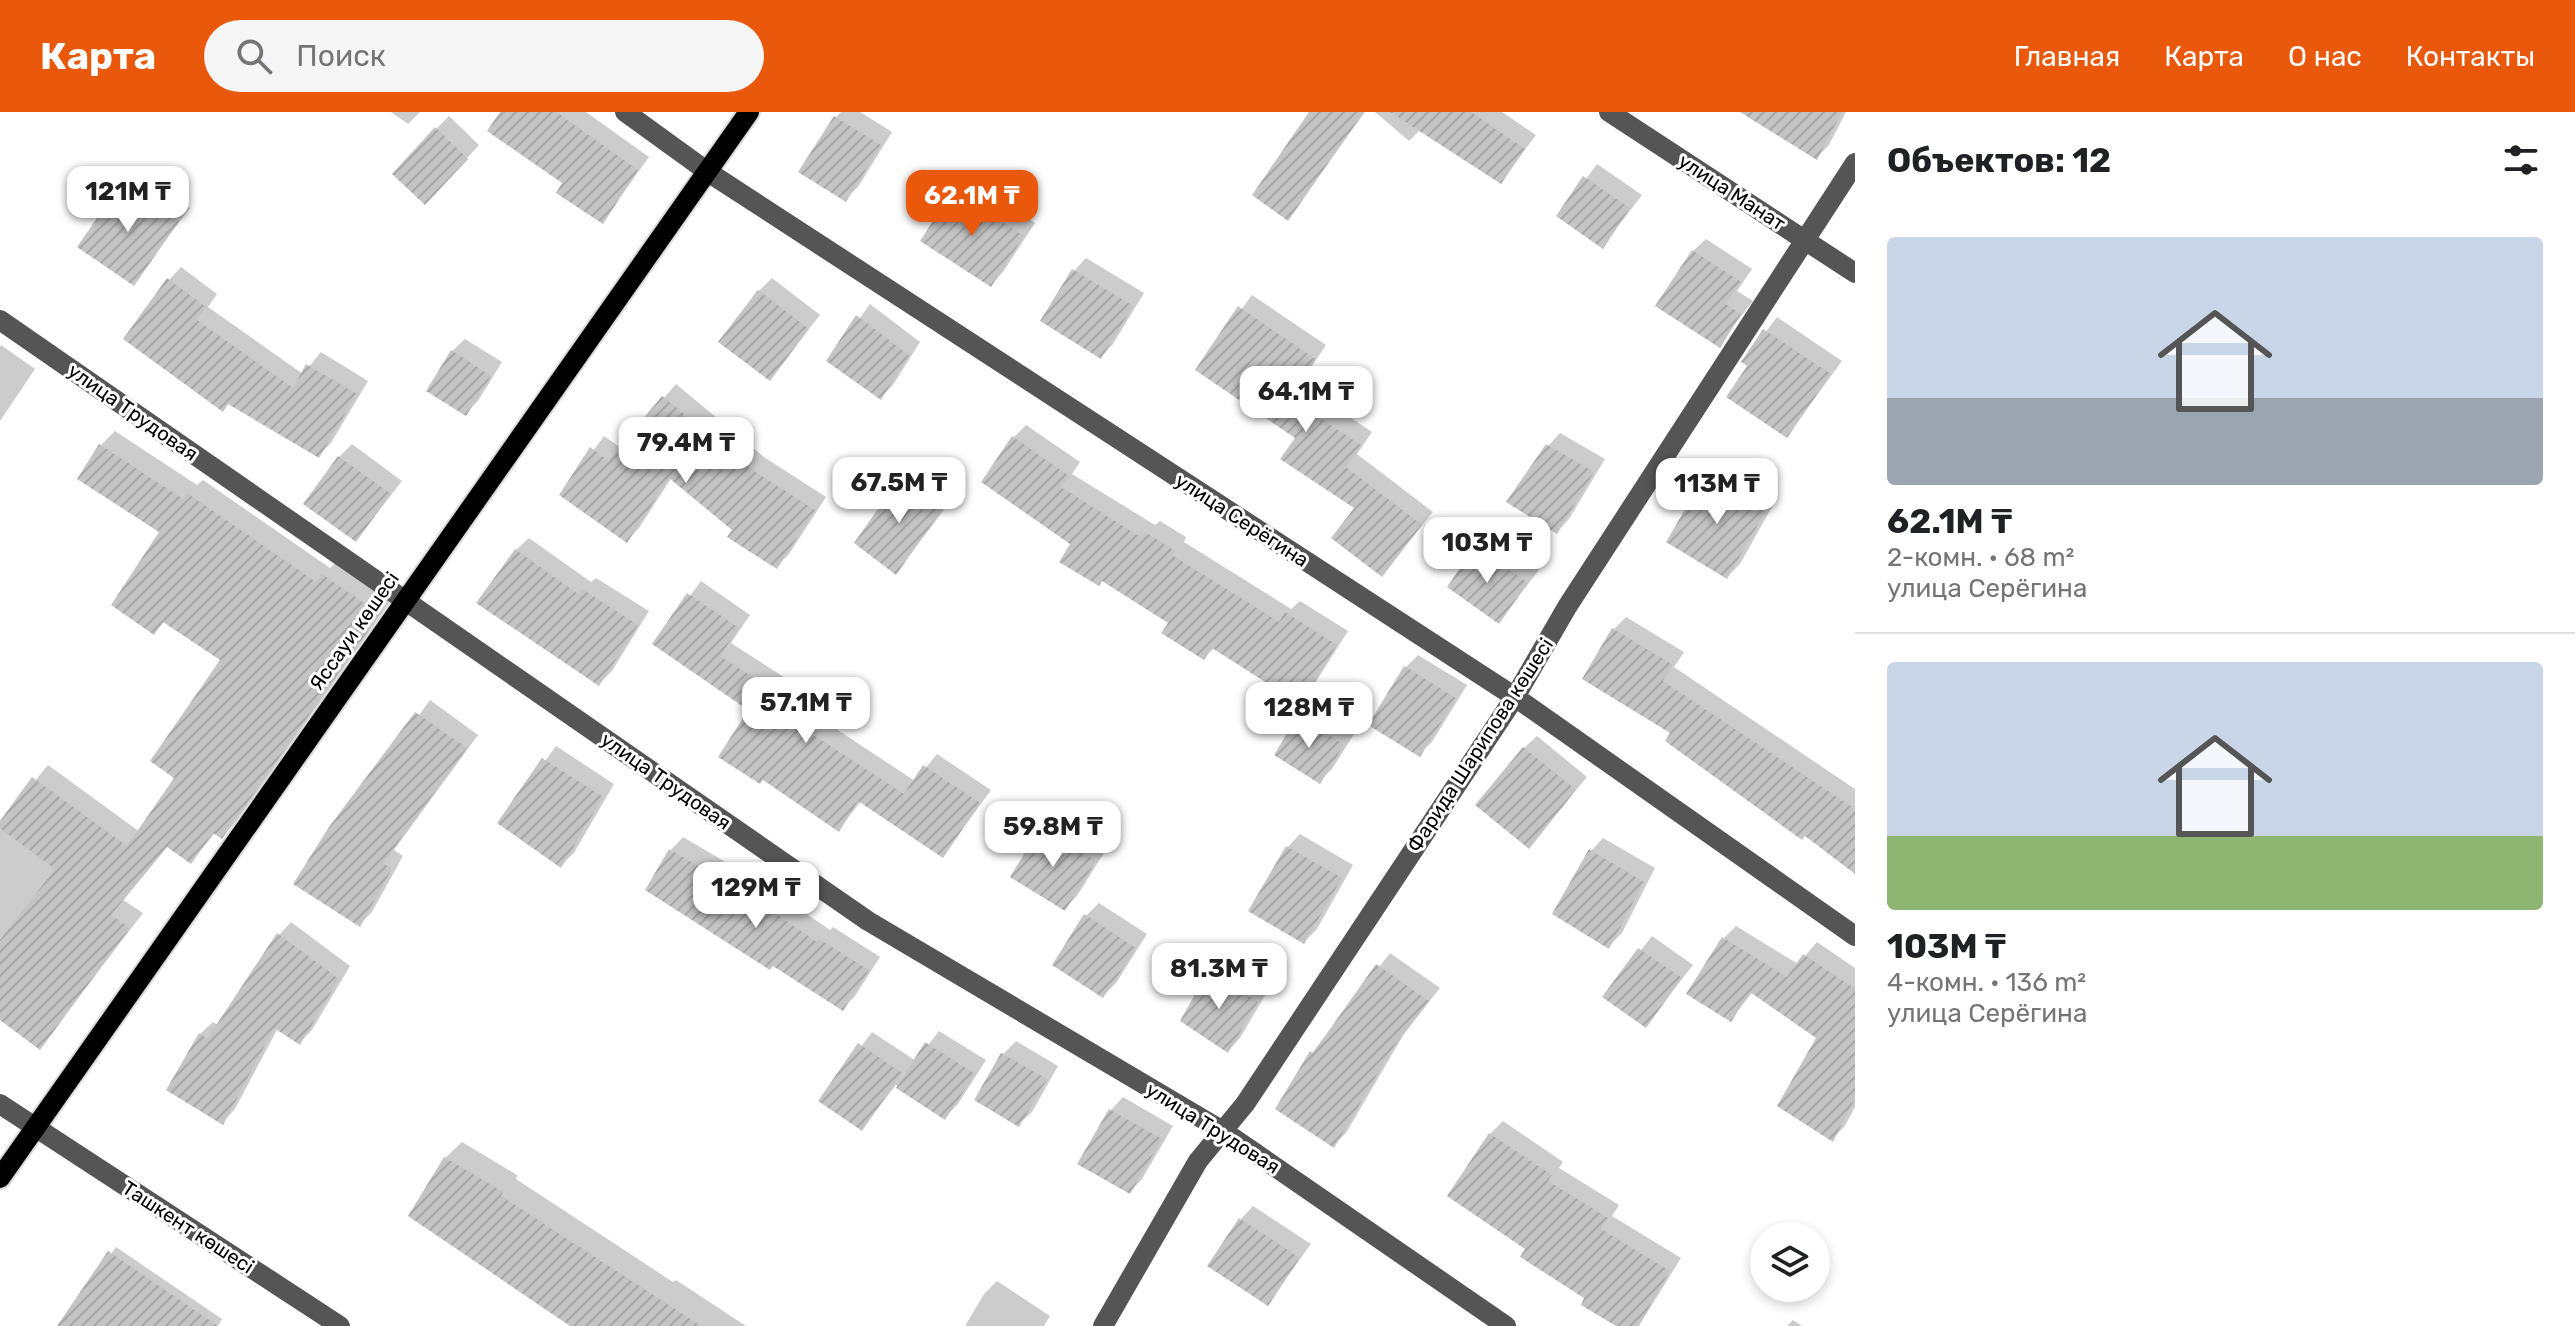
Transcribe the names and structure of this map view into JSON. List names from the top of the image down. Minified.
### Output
{"streets":{"main road":["Яссауи көшесі"],"street":["улица Манат","улица Трудовая","улица Серёгина","Фарида Шарипова көшесі","Ташкент көшесі"]},"crossings":[["улица Манат","Фарида Шарипова көшесі"],["улица Трудовая","Яссауи көшесі"],["улица Трудовая","Фарида Шарипова көшесі"],["улица Серёгина","Яссауи көшесі"],["улица Серёгина","Фарида Шарипова көшесі"],["Яссауи көшесі","Ташкент көшесі"]],"page":{"header":"Карта","search":"Поиск","nav":["Главная","Карта","О нас","Контакты"],"heading":"Объектов: 12","price":["121M ₸","62.1M ₸","64.1M ₸","79.4M ₸","67.5M ₸","113M ₸","103M ₸","57.1M ₸","128M ₸","59.8M ₸","129M ₸","81.3M ₸"],"list":[{"name":"62.1M ₸","note":"2-комн. · 68 m² · улица Серёгина"},{"name":"103M ₸","note":"4-комн. · 136 m² · улица Серёгина"}]}}
